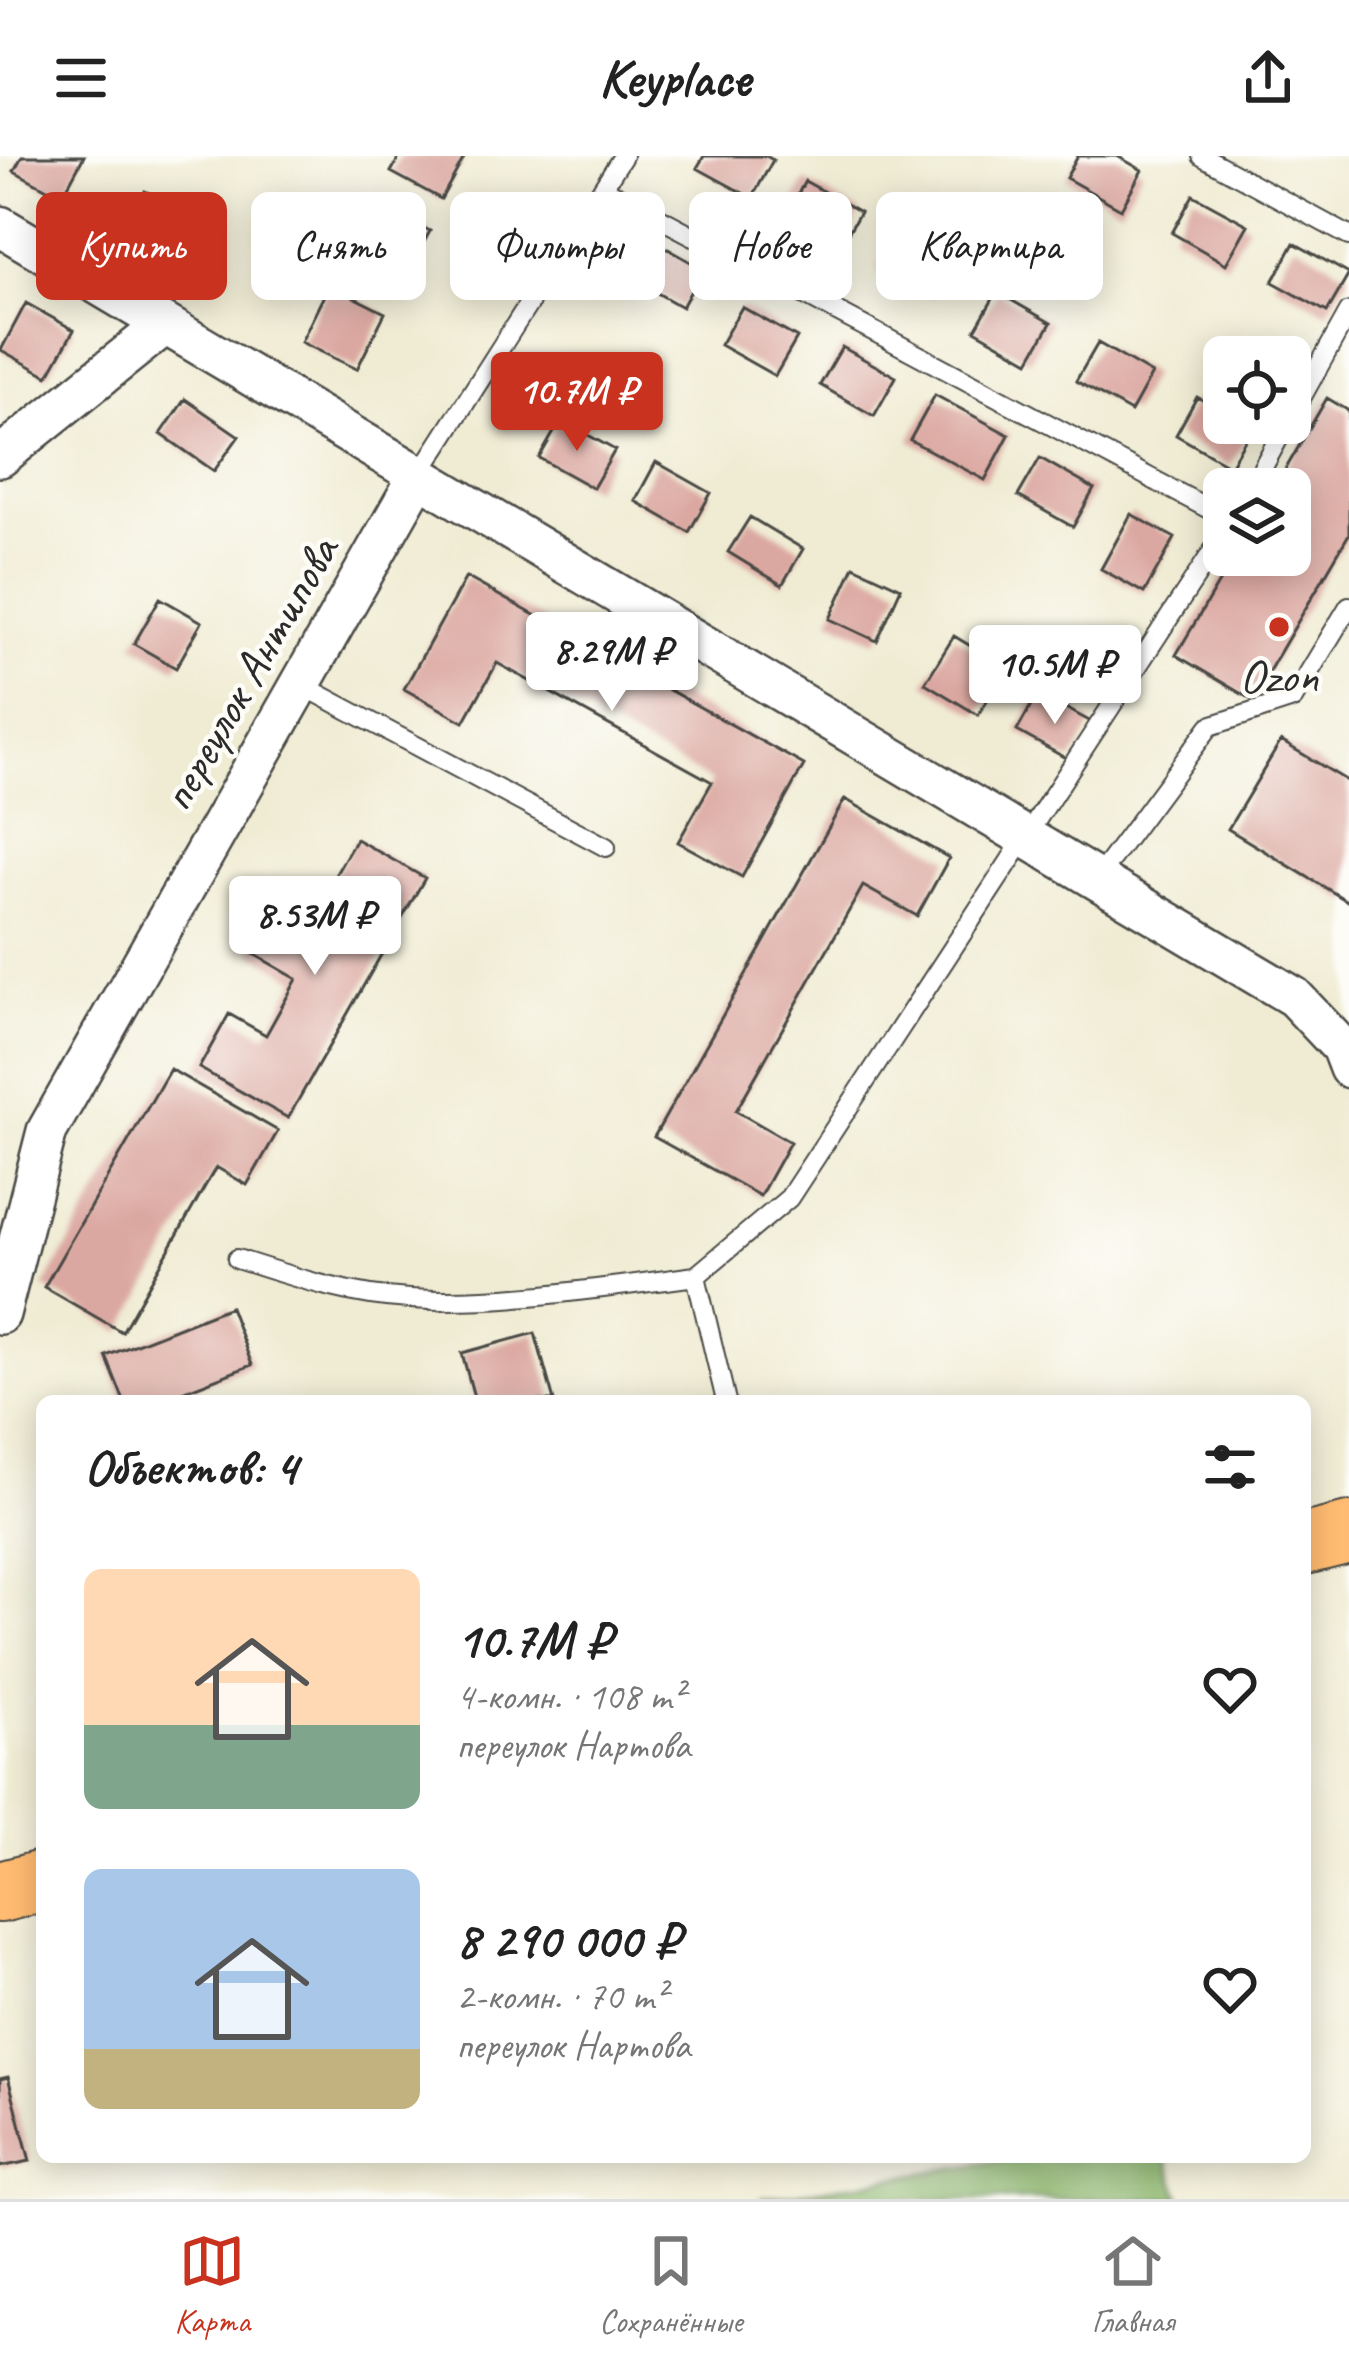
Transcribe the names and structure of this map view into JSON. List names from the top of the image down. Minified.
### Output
{"streets":{"street":["переулок Антипова"]},"places":["Ozon"],"page":{"header":"Keyplace","chip":["Купить","Снять","Фильтры","Новое","Квартира"],"price":["10.7M ₽","8.29M ₽","10.5M ₽","8.53M ₽"],"heading":"Объектов: 4","list":[{"name":"10.7M ₽","note":"4-комн. · 108 m² · переулок Нартова"},{"name":"8 290 000 ₽","note":"2-комн. · 70 m² · переулок Нартова"}],"tabs":["Карта","Сохранённые","Главная"]}}
